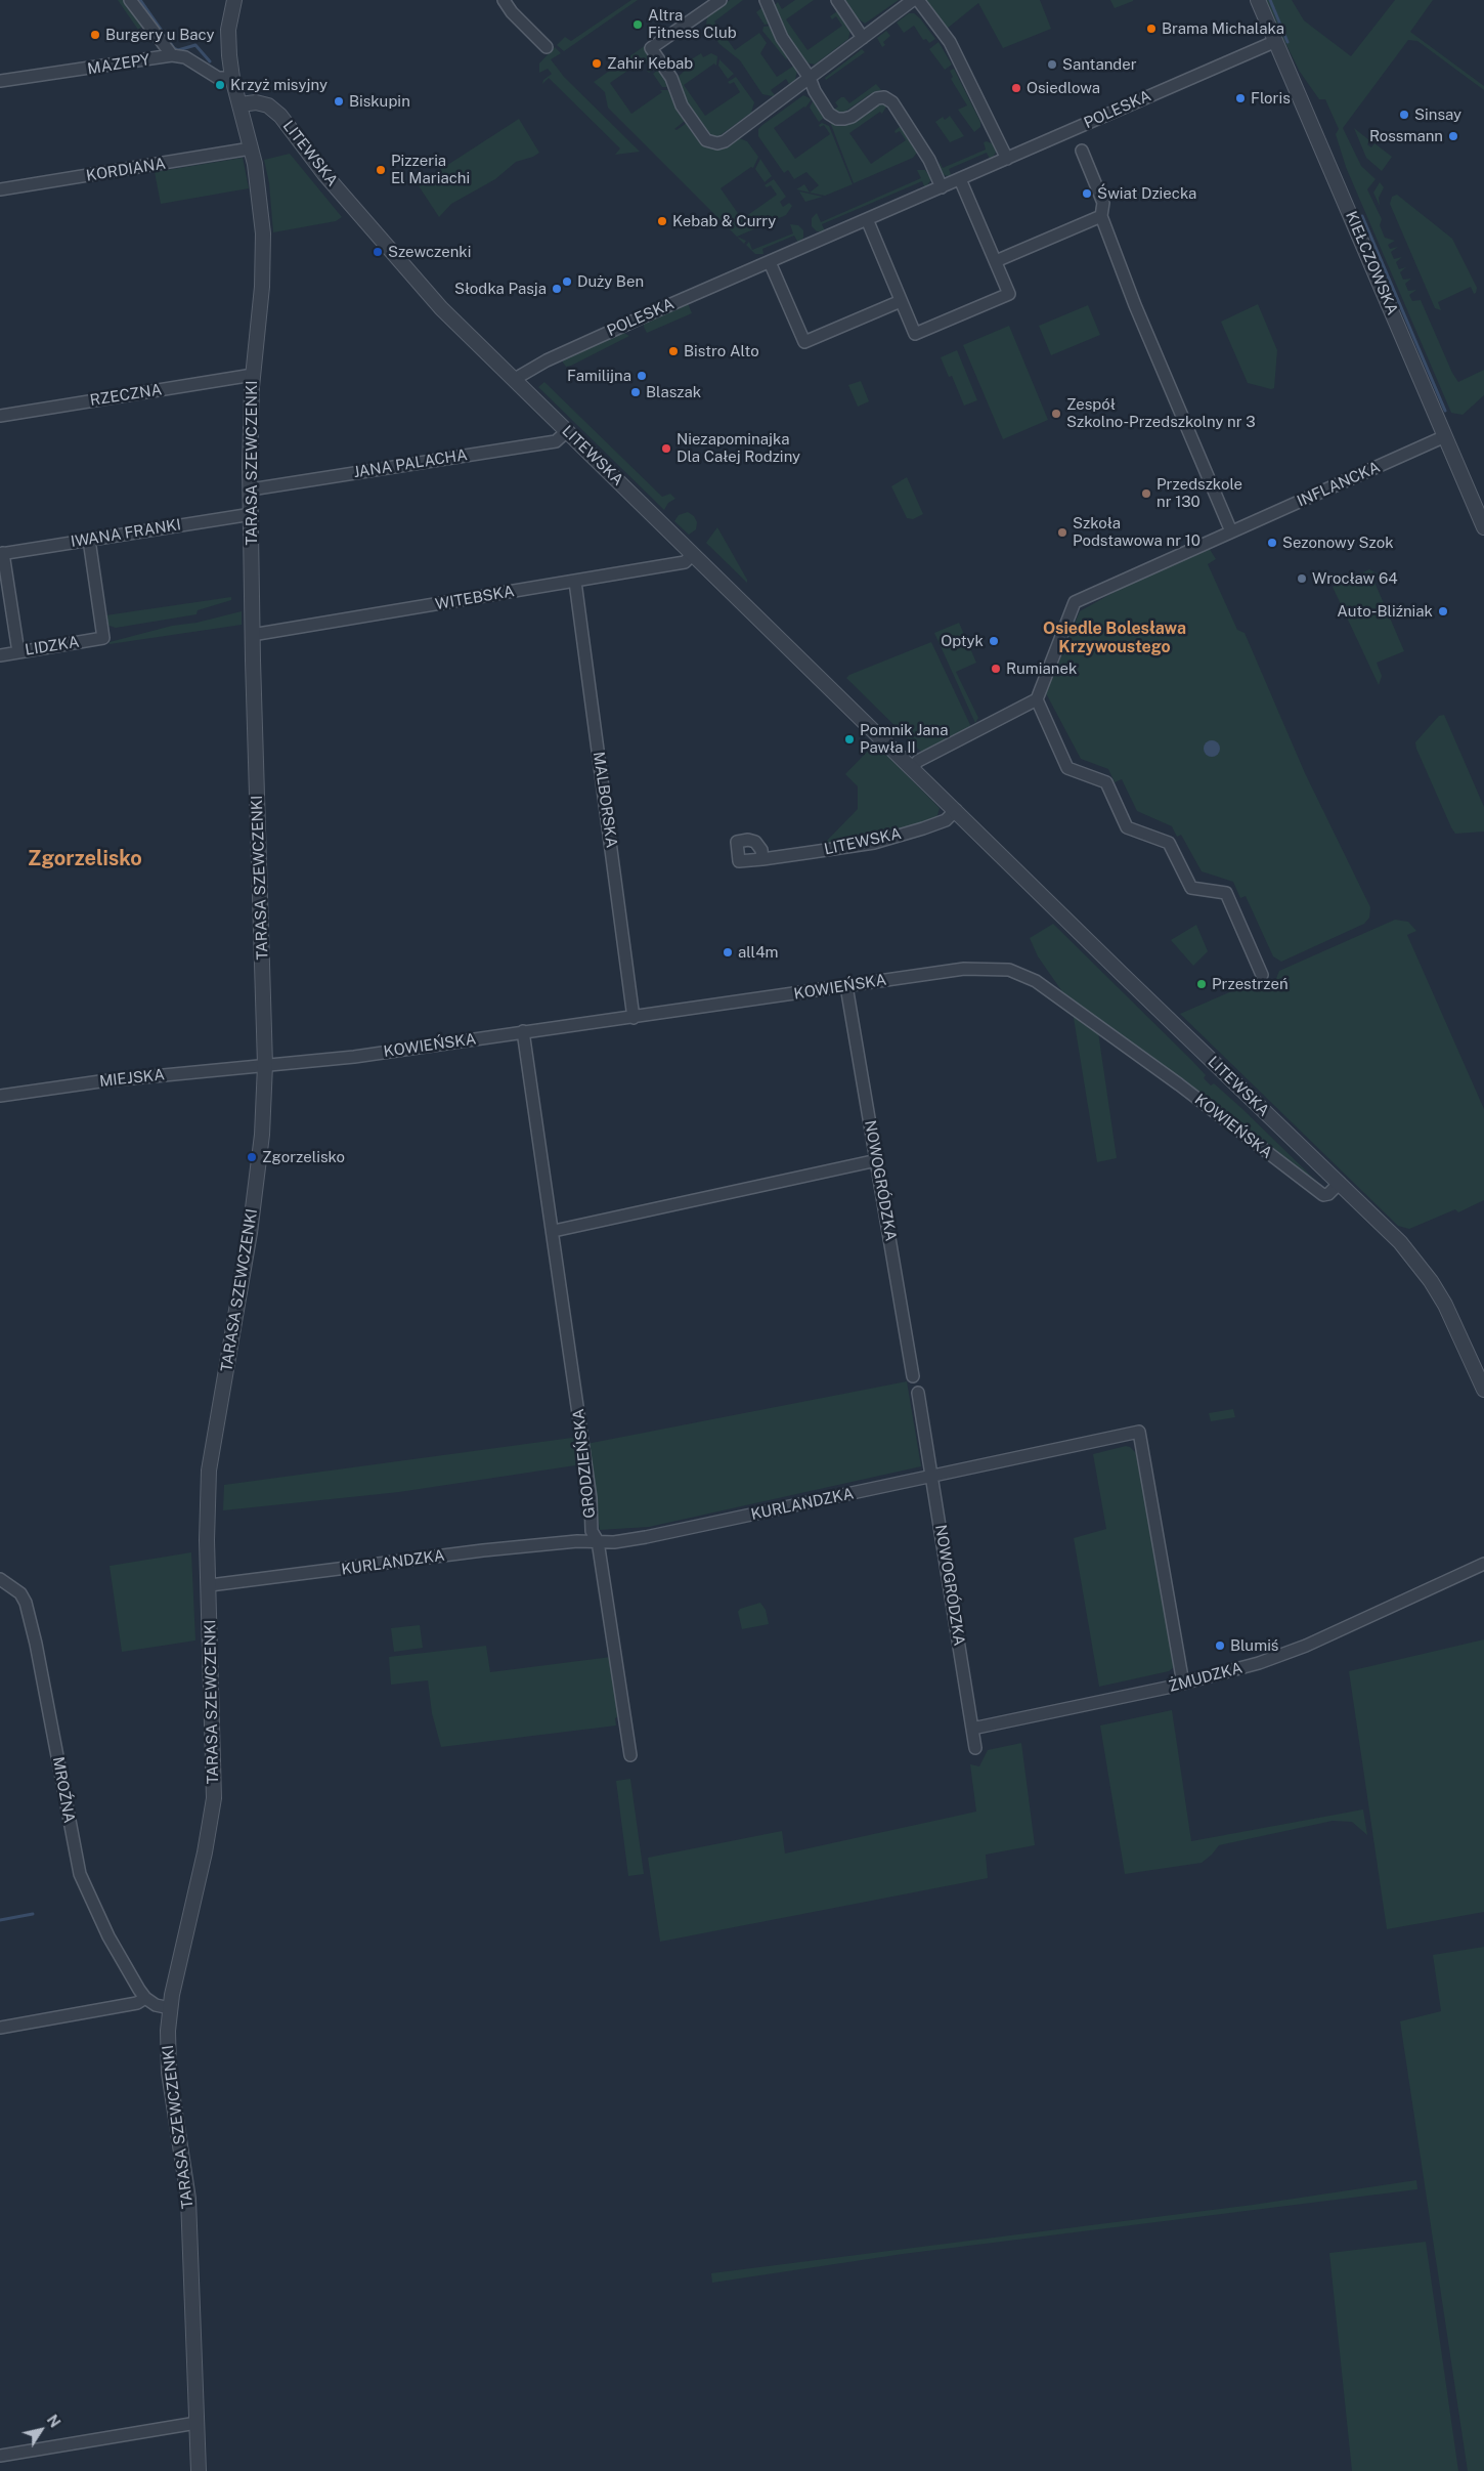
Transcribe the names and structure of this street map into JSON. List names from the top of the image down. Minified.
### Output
{"streets":{"street":["MAZEPY","POLESKA","LITEWSKA","KORDIANA","KIEŁCZOWSKA","RZECZNA","TARASA SZEWCZENKI","JANA PALACHA","INFLANCKA","IWANA FRANKI","WITEBSKA","LIDZKA","MALBORSKA","KOWIEŃSKA","MIEJSKA","NOWOGRÓDZKA","GRODZIEŃSKA","KURLANDZKA","ŻMUDZKA","MROŹNA"]},"crossings":[["MAZEPY","TARASA SZEWCZENKI"],["POLESKA","LITEWSKA"],["POLESKA","KIEŁCZOWSKA"],["POLESKA","INFLANCKA"],["LITEWSKA","TARASA SZEWCZENKI"],["LITEWSKA","JANA PALACHA"],["LITEWSKA","WITEBSKA"],["LITEWSKA","KOWIEŃSKA"],["KORDIANA","TARASA SZEWCZENKI"],["KIEŁCZOWSKA","INFLANCKA"],["RZECZNA","TARASA SZEWCZENKI"],["TARASA SZEWCZENKI","JANA PALACHA"],["TARASA SZEWCZENKI","IWANA FRANKI"],["TARASA SZEWCZENKI","WITEBSKA"],["TARASA SZEWCZENKI","KOWIEŃSKA"],["TARASA SZEWCZENKI","MIEJSKA"],["TARASA SZEWCZENKI","KURLANDZKA"],["IWANA FRANKI","LIDZKA"],["WITEBSKA","MALBORSKA"],["MALBORSKA","KOWIEŃSKA"],["KOWIEŃSKA","MIEJSKA"],["KOWIEŃSKA","NOWOGRÓDZKA"],["KOWIEŃSKA","GRODZIEŃSKA"],["NOWOGRÓDZKA","KURLANDZKA"],["NOWOGRÓDZKA","ŻMUDZKA"],["GRODZIEŃSKA","KURLANDZKA"],["KURLANDZKA","ŻMUDZKA"]],"districts":["Osiedle Bolesława Krzywoustego","Zgorzelisko"],"places":["Altra Fitness Club","Brama Michalaka","Burgery u Bacy","Zahir Kebab","Santander","Krzyż misyjny","Osiedlowa","Floris","Biskupin","Sinsay","Rossmann","Pizzeria El Mariachi","Świat Dziecka","Kebab & Curry","Szewczenki","Duży Ben","Słodka Pasja","Bistro Alto","Familijna","Blaszak","Zespół Szkolno-Przedszkolny nr 3","Niezapominajka Dla Całej Rodziny","Przedszkole nr 130","Szkoła Podstawowa nr 10","Sezonowy Szok","Wrocław 64","Auto-Bliźniak","Optyk","Rumianek","Pomnik Jana Pawła II","all4m","Przestrzeń","Zgorzelisko","Blumiś"],"north":"top right"}
